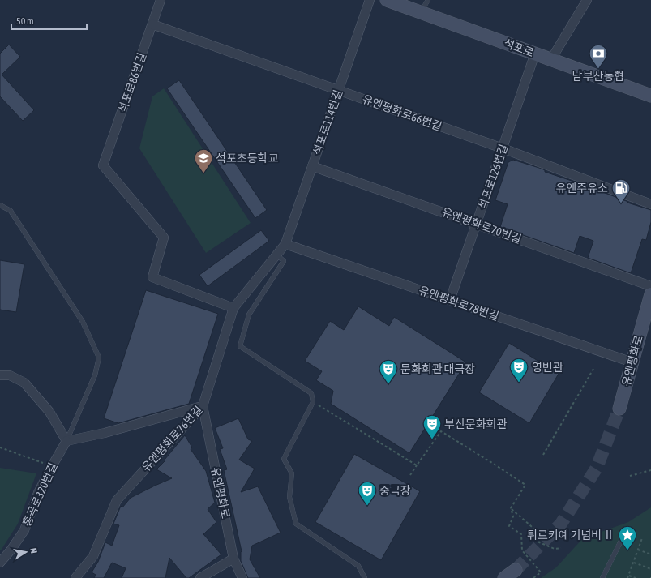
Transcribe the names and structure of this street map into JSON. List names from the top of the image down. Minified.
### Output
{"streets":{"main road":["석포로","유엔평화로"],"street":["석포로86번길","유엔평화로66번길","석포로114번길","석포로126번길","유엔평화로70번길","유엔평화로78번길","유엔평화로76번길","홍곡로320번길"]},"crossings":[["석포로","석포로126번길"],["석포로86번길","유엔평화로66번길"],["석포로86번길","유엔평화로76번길"],["유엔평화로66번길","석포로114번길"],["유엔평화로66번길","석포로126번길"],["석포로114번길","유엔평화로70번길"],["석포로114번길","유엔평화로78번길"],["석포로114번길","유엔평화로76번길"],["석포로126번길","유엔평화로70번길"],["석포로126번길","유엔평화로78번길"],["유엔평화로78번길","유엔평화로"],["유엔평화로78번길","유엔평화로76번길"],["유엔평화로","유엔평화로76번길"]],"places":{"bank":["남부산농협"],"school or university":["석포초등학교"],"fuel station":["유엔주유소"],"theatre":["영빈관","문화회관 대극장","부산문화회관","중극장"],"place":["튀르키예 기념비 Ⅱ"]},"scale_bar":"50 m","north":"right"}
